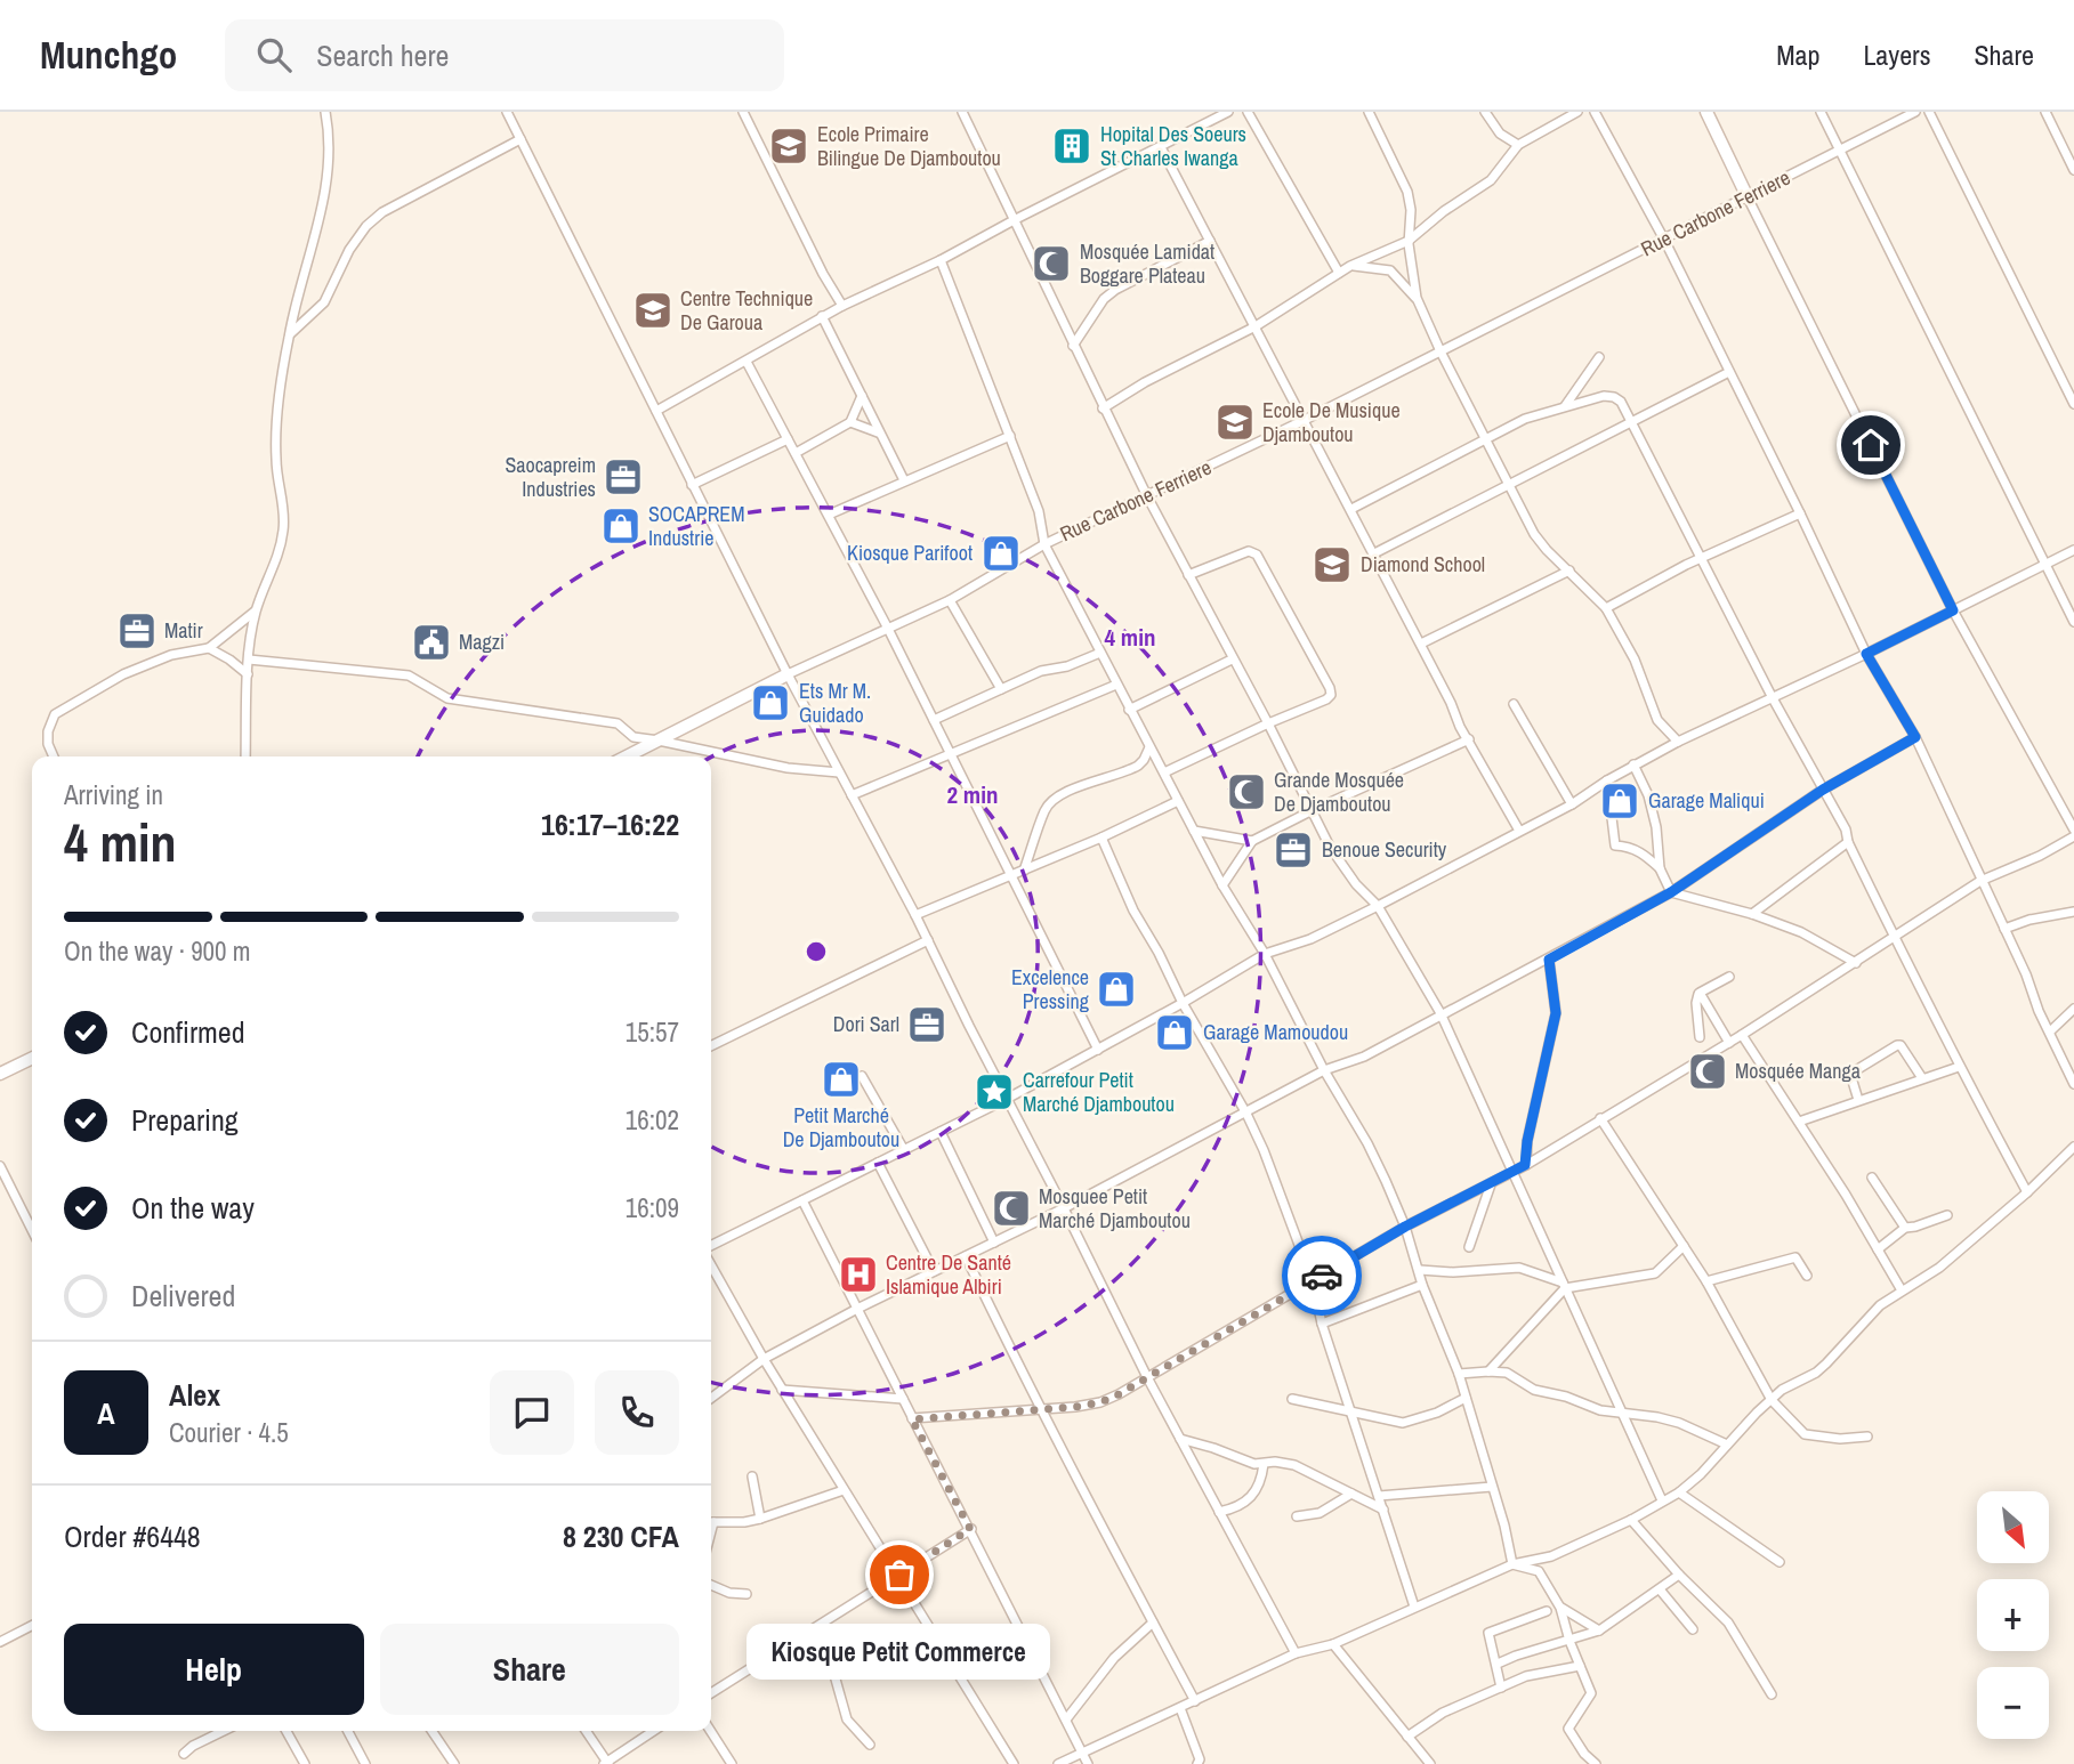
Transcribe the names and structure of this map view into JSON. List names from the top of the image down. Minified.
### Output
{"streets":{"street":["Rue Carbone Ferriere"]},"places":{"school or university":["Ecole Primaire Bilingue De Djamboutou","Centre Technique De Garoua","Ecole De Musique Djamboutou","Diamond School"],"building":["Hopital Des Soeurs St Charles Iwanga"],"mosque":["Mosquée Lamidat Boggare Plateau","Grande Mosquée De Djamboutou","Mosquée Manga","Mosquee Petit Marché Djamboutou"],"office":["Saocapreim Industries","Matir","Benoue Security","Dori Sarl"],"shop":["SOCAPREM Industrie","Kiosque Parifoot","Ets Mr M. Guidado","Garage Maliqui","Excelence Pressing","Garage Mamoudou","Petit Marché De Djamboutou"],"public building":["Magzi"],"place":["Carrefour Petit Marché Djamboutou"],"hospital":["Centre De Santé Islamique Albiri"],"other":["Kiosque Petit Commerce"]},"north":"bottom right","page":{"header":"Munchgo","search":"Search here","nav":["Map","Layers","Share"],"heading":["4 min","Arriving in","16:17–16:22"],"panel":["Alex","Courier · 4.5","Order #6448","8 230 CFA"],"bar":"On the way · 900 m","list":[["Confirmed","15:57"],["Preparing","16:02"],["On the way","16:09"],"Delivered"],"round":"A","map_buttons":["+","−"],"buttons":["Help","Share"],"bubble":"Kiosque Petit Commerce"},"rings":["4 min","2 min"]}
